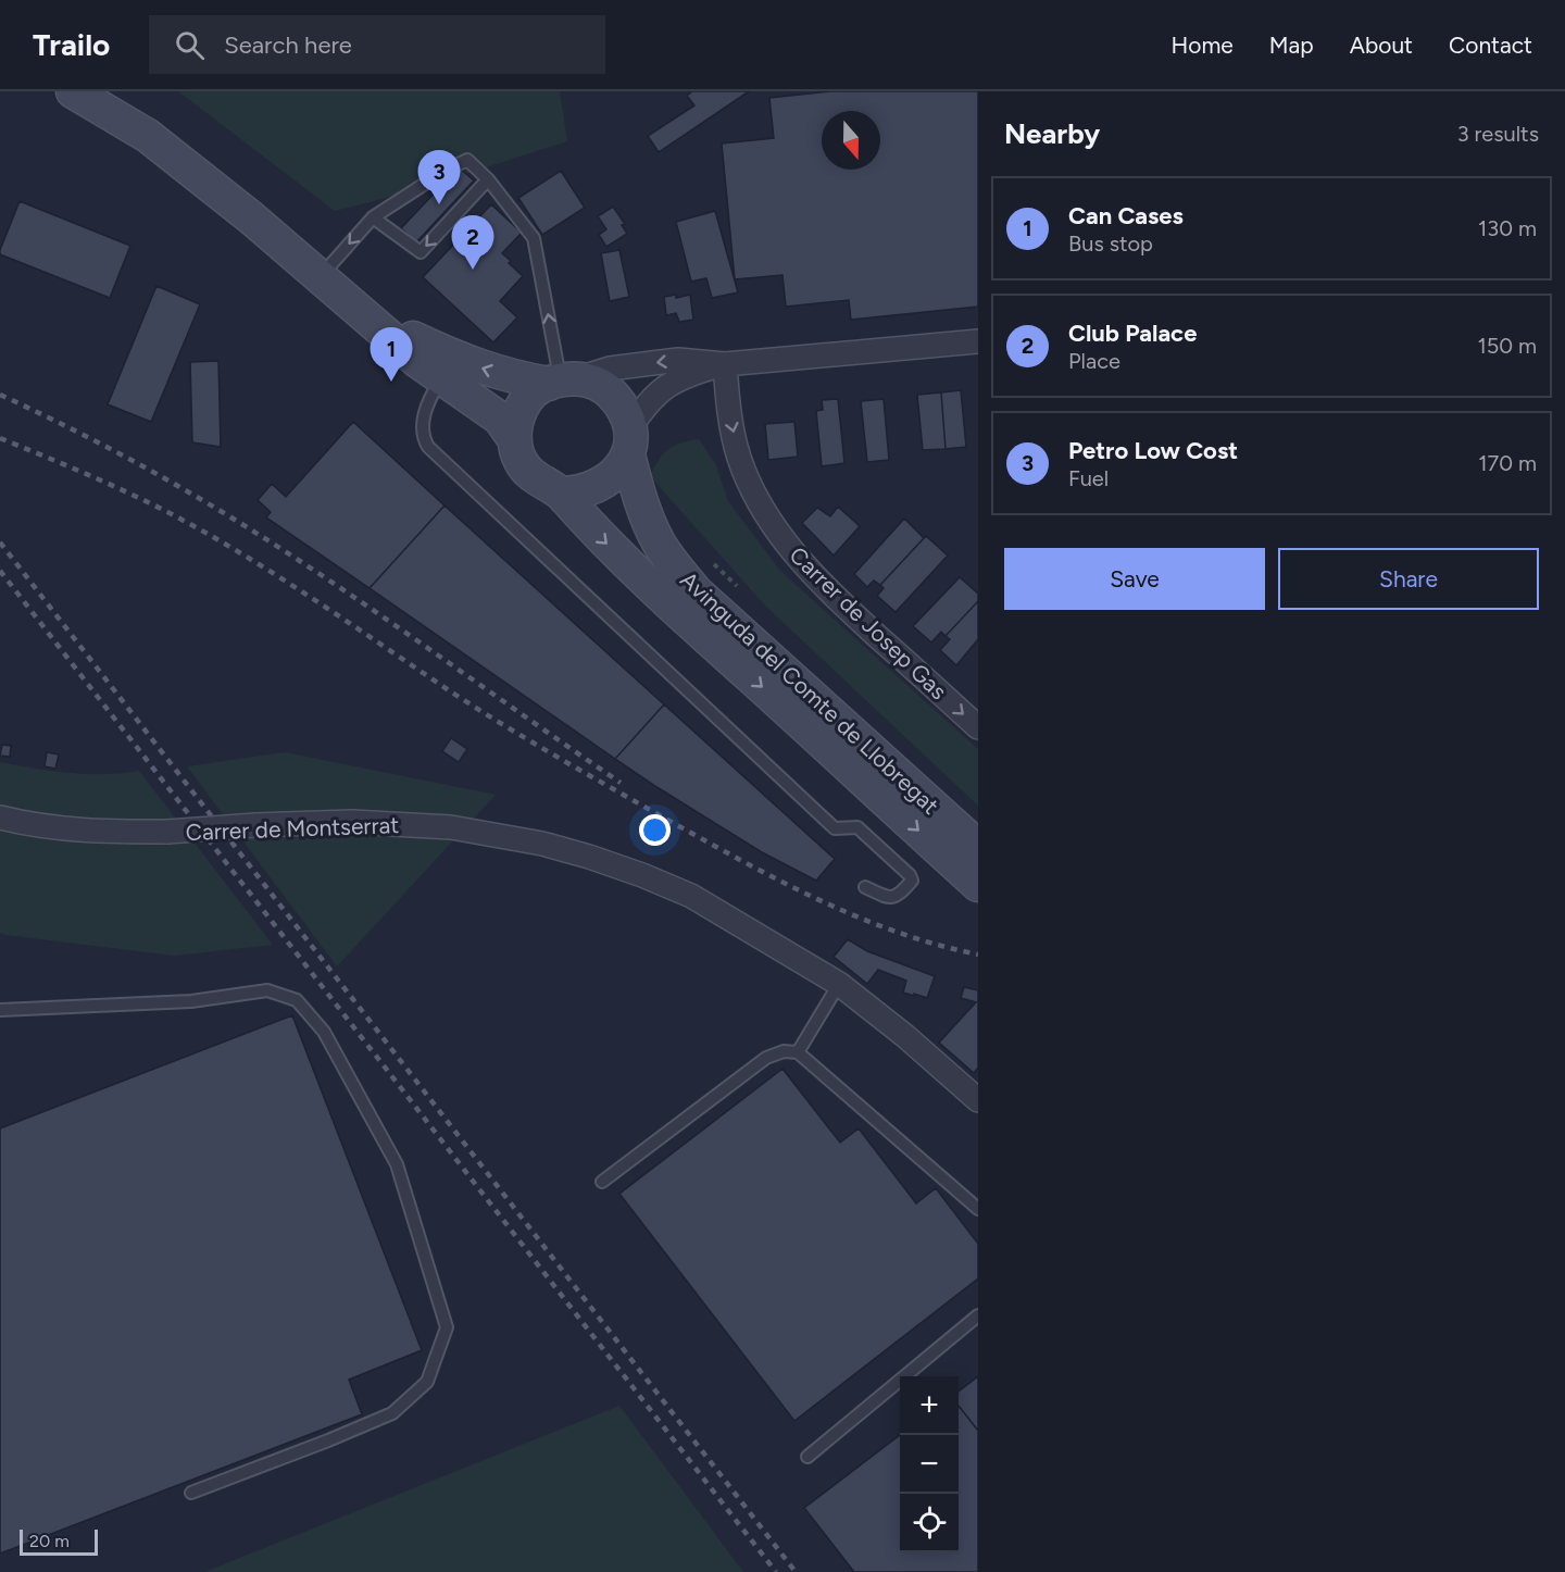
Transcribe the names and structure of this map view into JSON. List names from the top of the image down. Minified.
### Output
{"streets":{"main road":["Avinguda del Comte de Llobregat"],"street":["Carrer de Josep Gas","Carrer de Montserrat"]},"one_way":["Carrer de Josep Gas"],"scale_bar":"20 m","north":"bottom","page":{"header":"Trailo","search":"Search here","nav":["Home","Map","About","Contact"],"heading":["Nearby","3 results"],"pins":["3","2","1"],"list":[{"mark":"1","name":"Can Cases","note":"Bus stop","value":"130 m"},{"mark":"2","name":"Club Palace","note":"Place","value":"150 m"},{"mark":"3","name":"Petro Low Cost","note":"Fuel","value":"170 m"}],"buttons":["Save","Share"],"map_buttons":["+","−"],"scale":"20 m"}}
